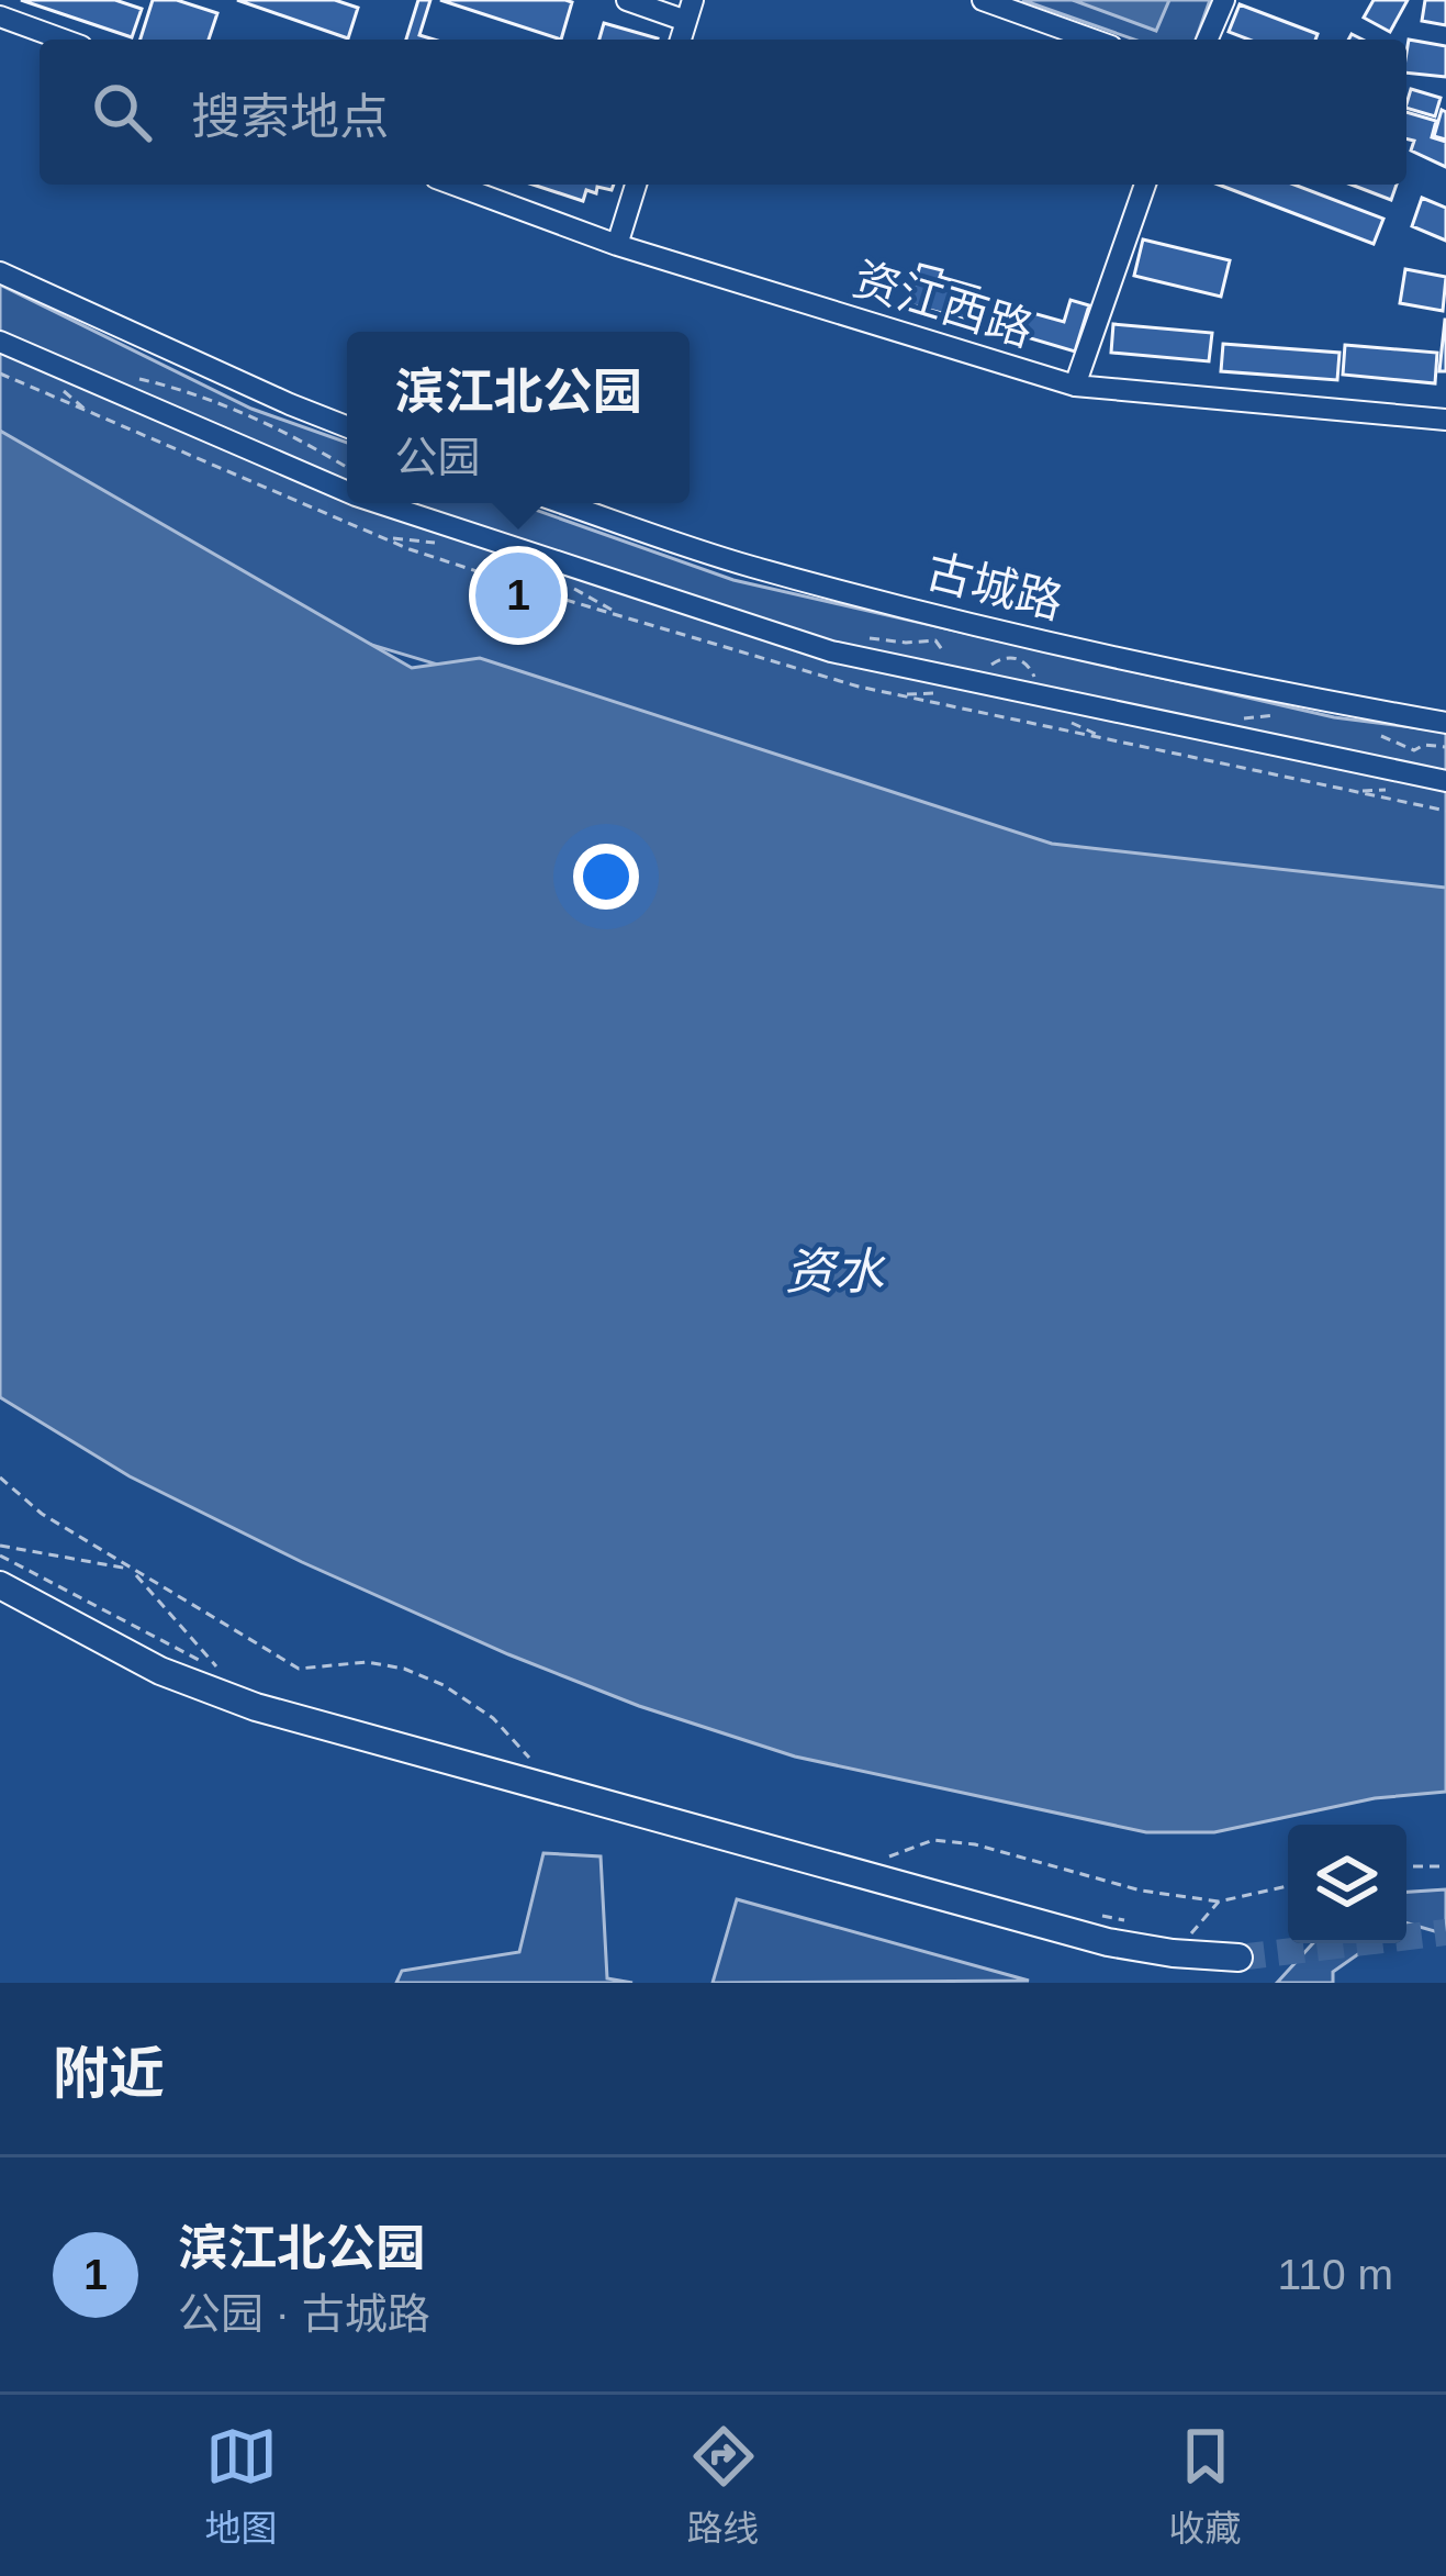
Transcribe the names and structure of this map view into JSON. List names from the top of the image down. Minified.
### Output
{"streets":{"street":["资江西路","古城路"]},"water":["资水"],"page":{"search":"搜索地点","popup":["滨江北公园","公园"],"pins":"1","heading":"附近","list":[{"mark":"1","name":"滨江北公园","note":"公园 · 古城路","value":"110 m"}],"nav":["地图","路线","收藏"]}}
